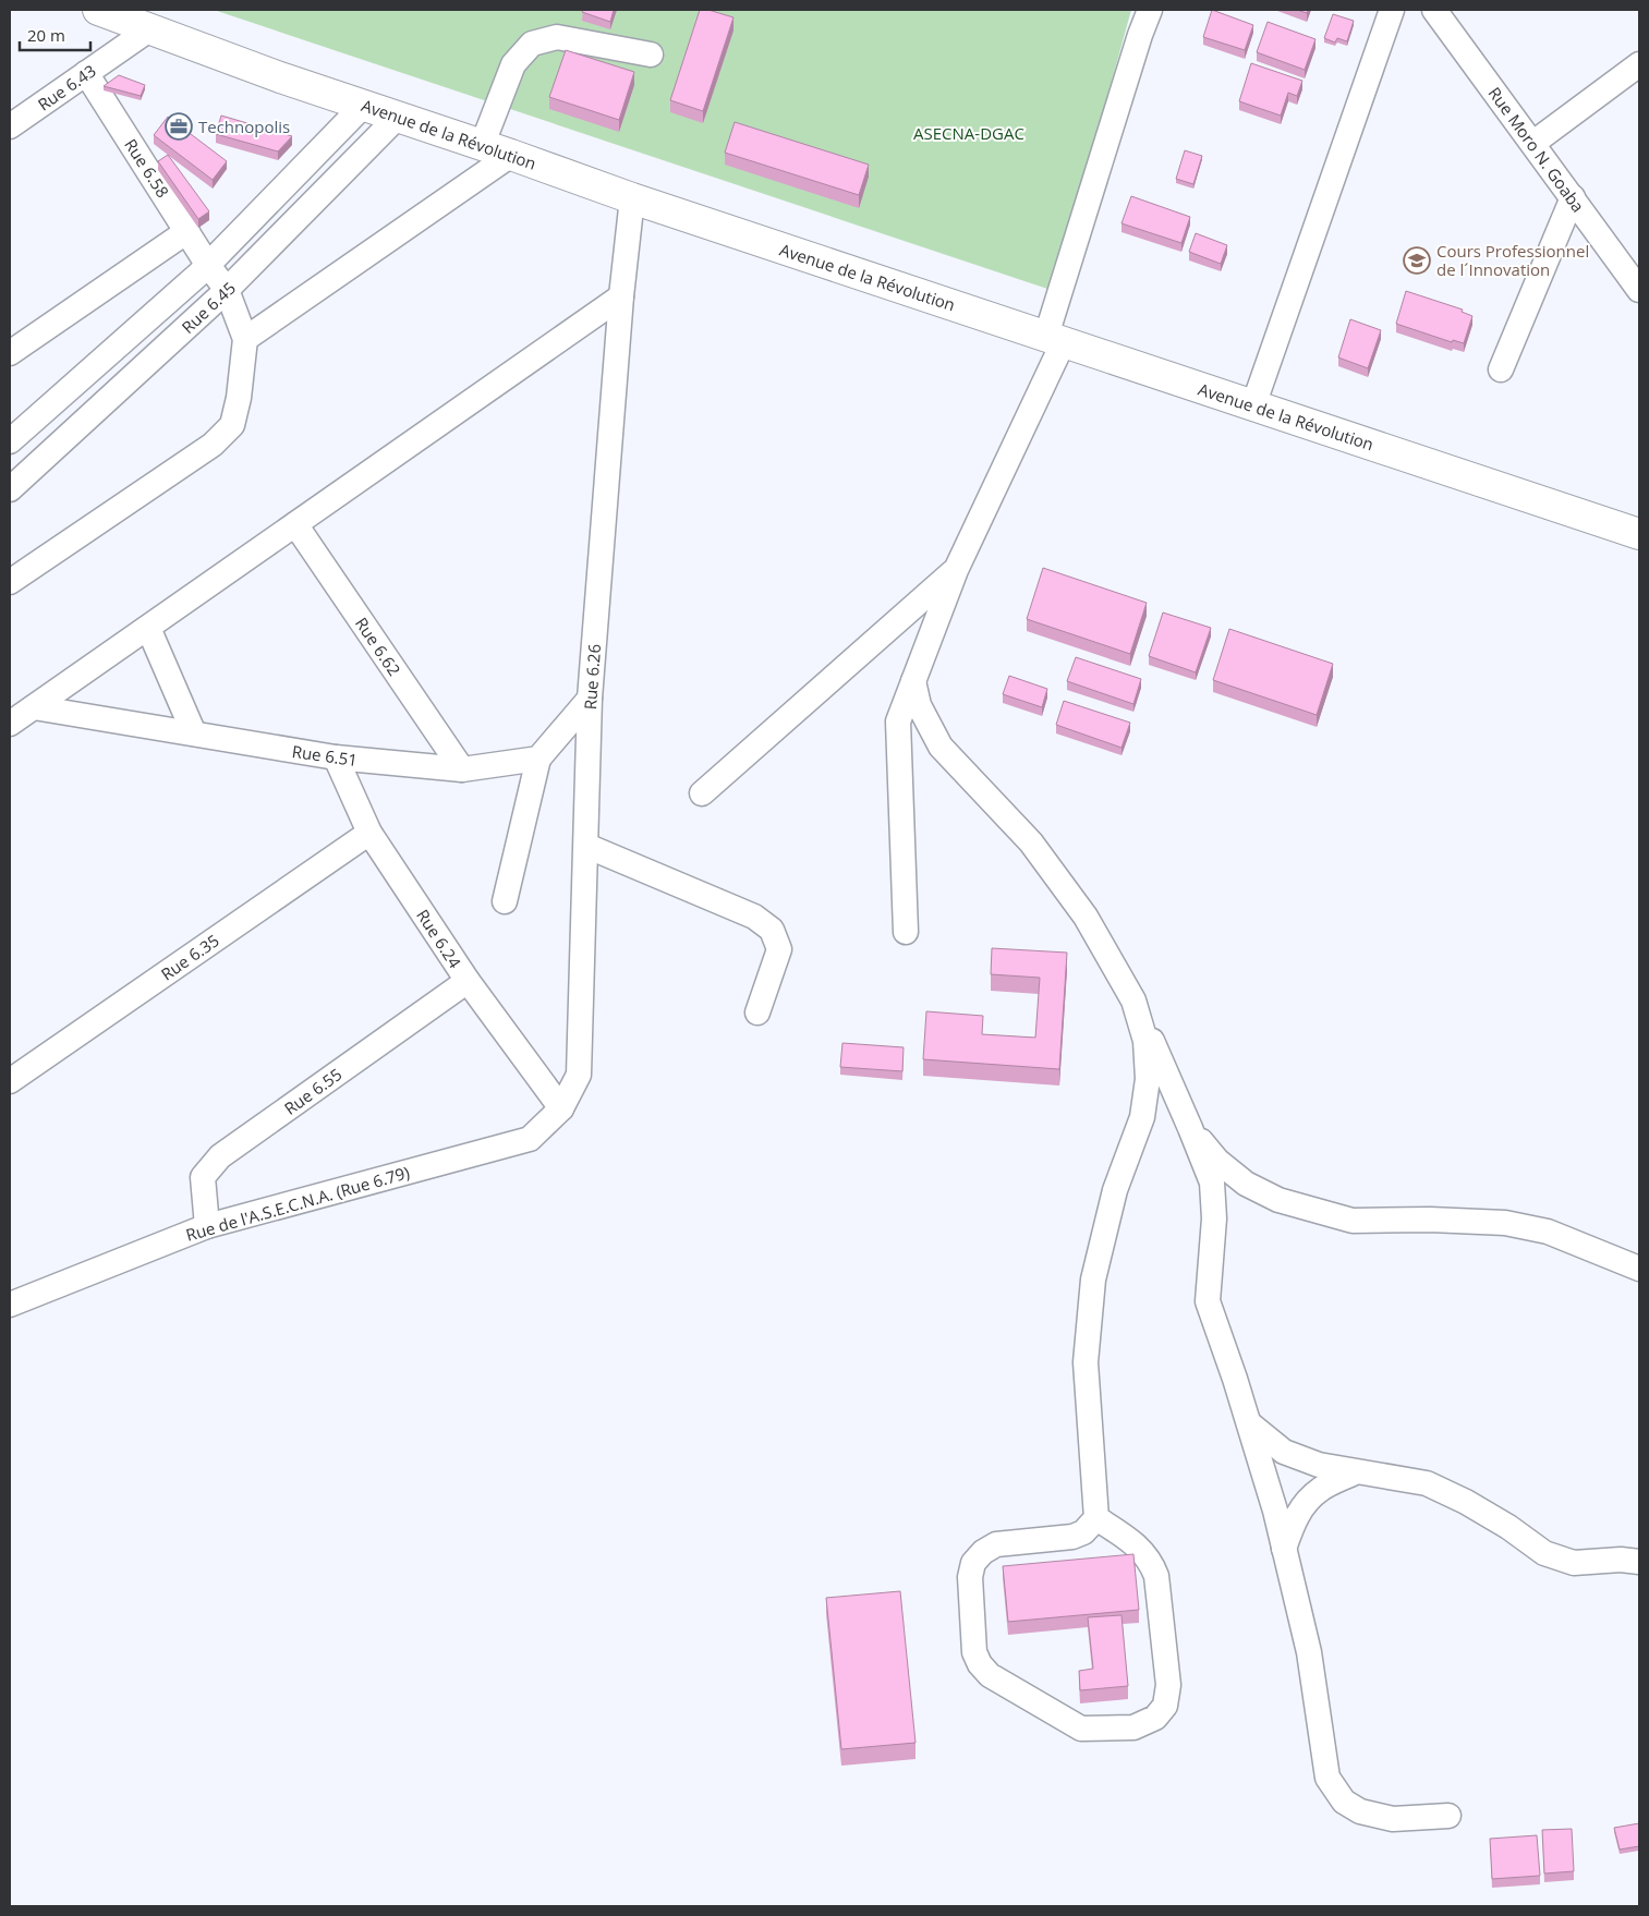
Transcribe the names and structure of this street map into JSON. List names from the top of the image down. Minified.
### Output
{"streets":{"main road":["Avenue de la Révolution"],"street":["Rue 6.43","Rue Moro N. Goaba","Rue 6.58","Rue 6.45","Rue 6.62","Rue 6.26","Rue 6.51","Rue 6.24","Rue 6.35","Rue 6.55","Rue de l'A.S.E.C.N.A. (Rue 6.79)"]},"crossings":[["Rue 6.43","Avenue de la Révolution"],["Rue 6.43","Rue 6.58"],["Avenue de la Révolution","Rue 6.45"],["Avenue de la Révolution","Rue 6.26"],["Rue 6.58","Rue 6.45"],["Rue 6.62","Rue 6.51"],["Rue 6.26","Rue 6.24"],["Rue 6.26","Rue de l'A.S.E.C.N.A. (Rue 6.79)"],["Rue 6.51","Rue 6.24"],["Rue 6.24","Rue 6.35"],["Rue 6.24","Rue 6.55"],["Rue 6.55","Rue de l'A.S.E.C.N.A. (Rue 6.79)"]],"parks":["ASECNA-DGAC"],"places":{"office":["Technopolis"],"school or university":["Cours Professionnel de l´Innovation"]},"scale_bar":"20 m"}
